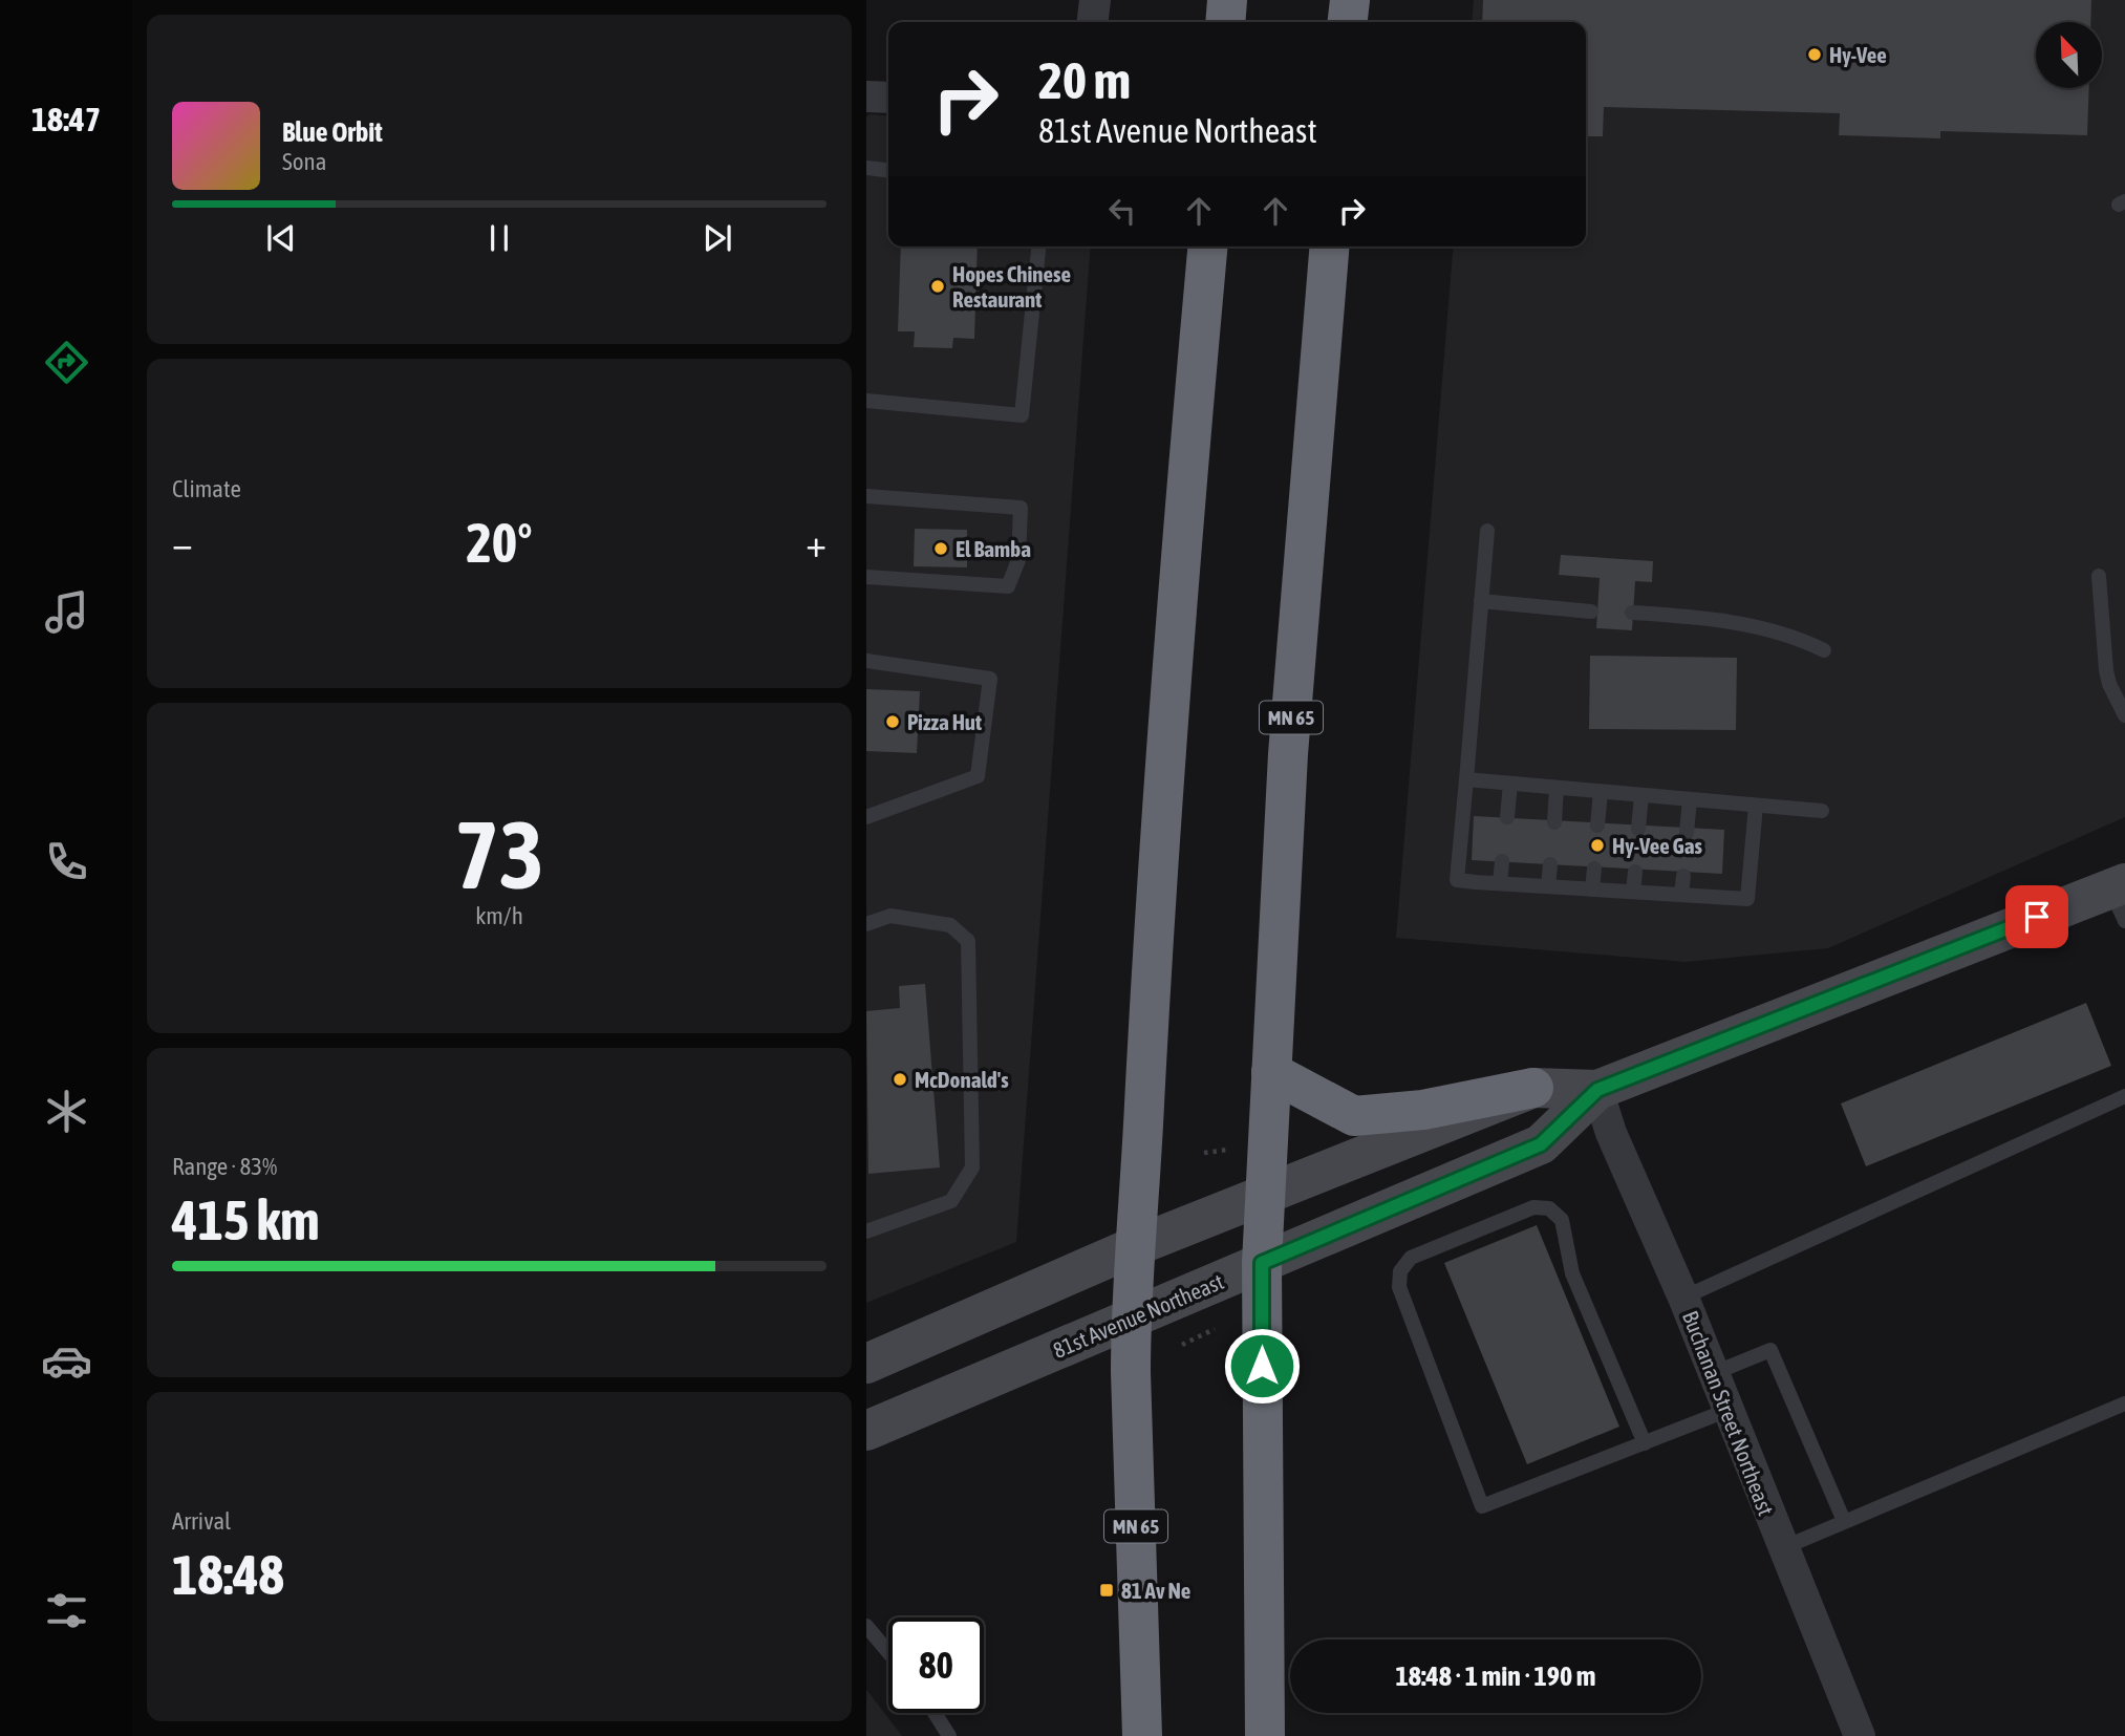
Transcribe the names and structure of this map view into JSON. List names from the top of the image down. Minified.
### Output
{"streets":{"highway":["MN 65"],"street":["81st Avenue Northeast","Buchanan Street Northeast"]},"crossings":[["MN 65","81st Avenue Northeast"],["81st Avenue Northeast","Buchanan Street Northeast"]],"places":{"other":["Hy-Vee","Hopes Chinese Restaurant","El Bamba","Pizza Hut","Hy-Vee Gas","McDonald's"],"transit":["81 Av Ne"]},"north":"top left","page":{"tabs":"18:47","turn":["20 m","81st Avenue Northeast"],"song":["Blue Orbit","Sona"],"tile":["Climate",["73","km/h"],["Range · 83%","415 km"],["Arrival","18:48"]],"heat":["−","20°","+"],"limit":"80","trip":"18:48 · 1 min · 190 m"}}
